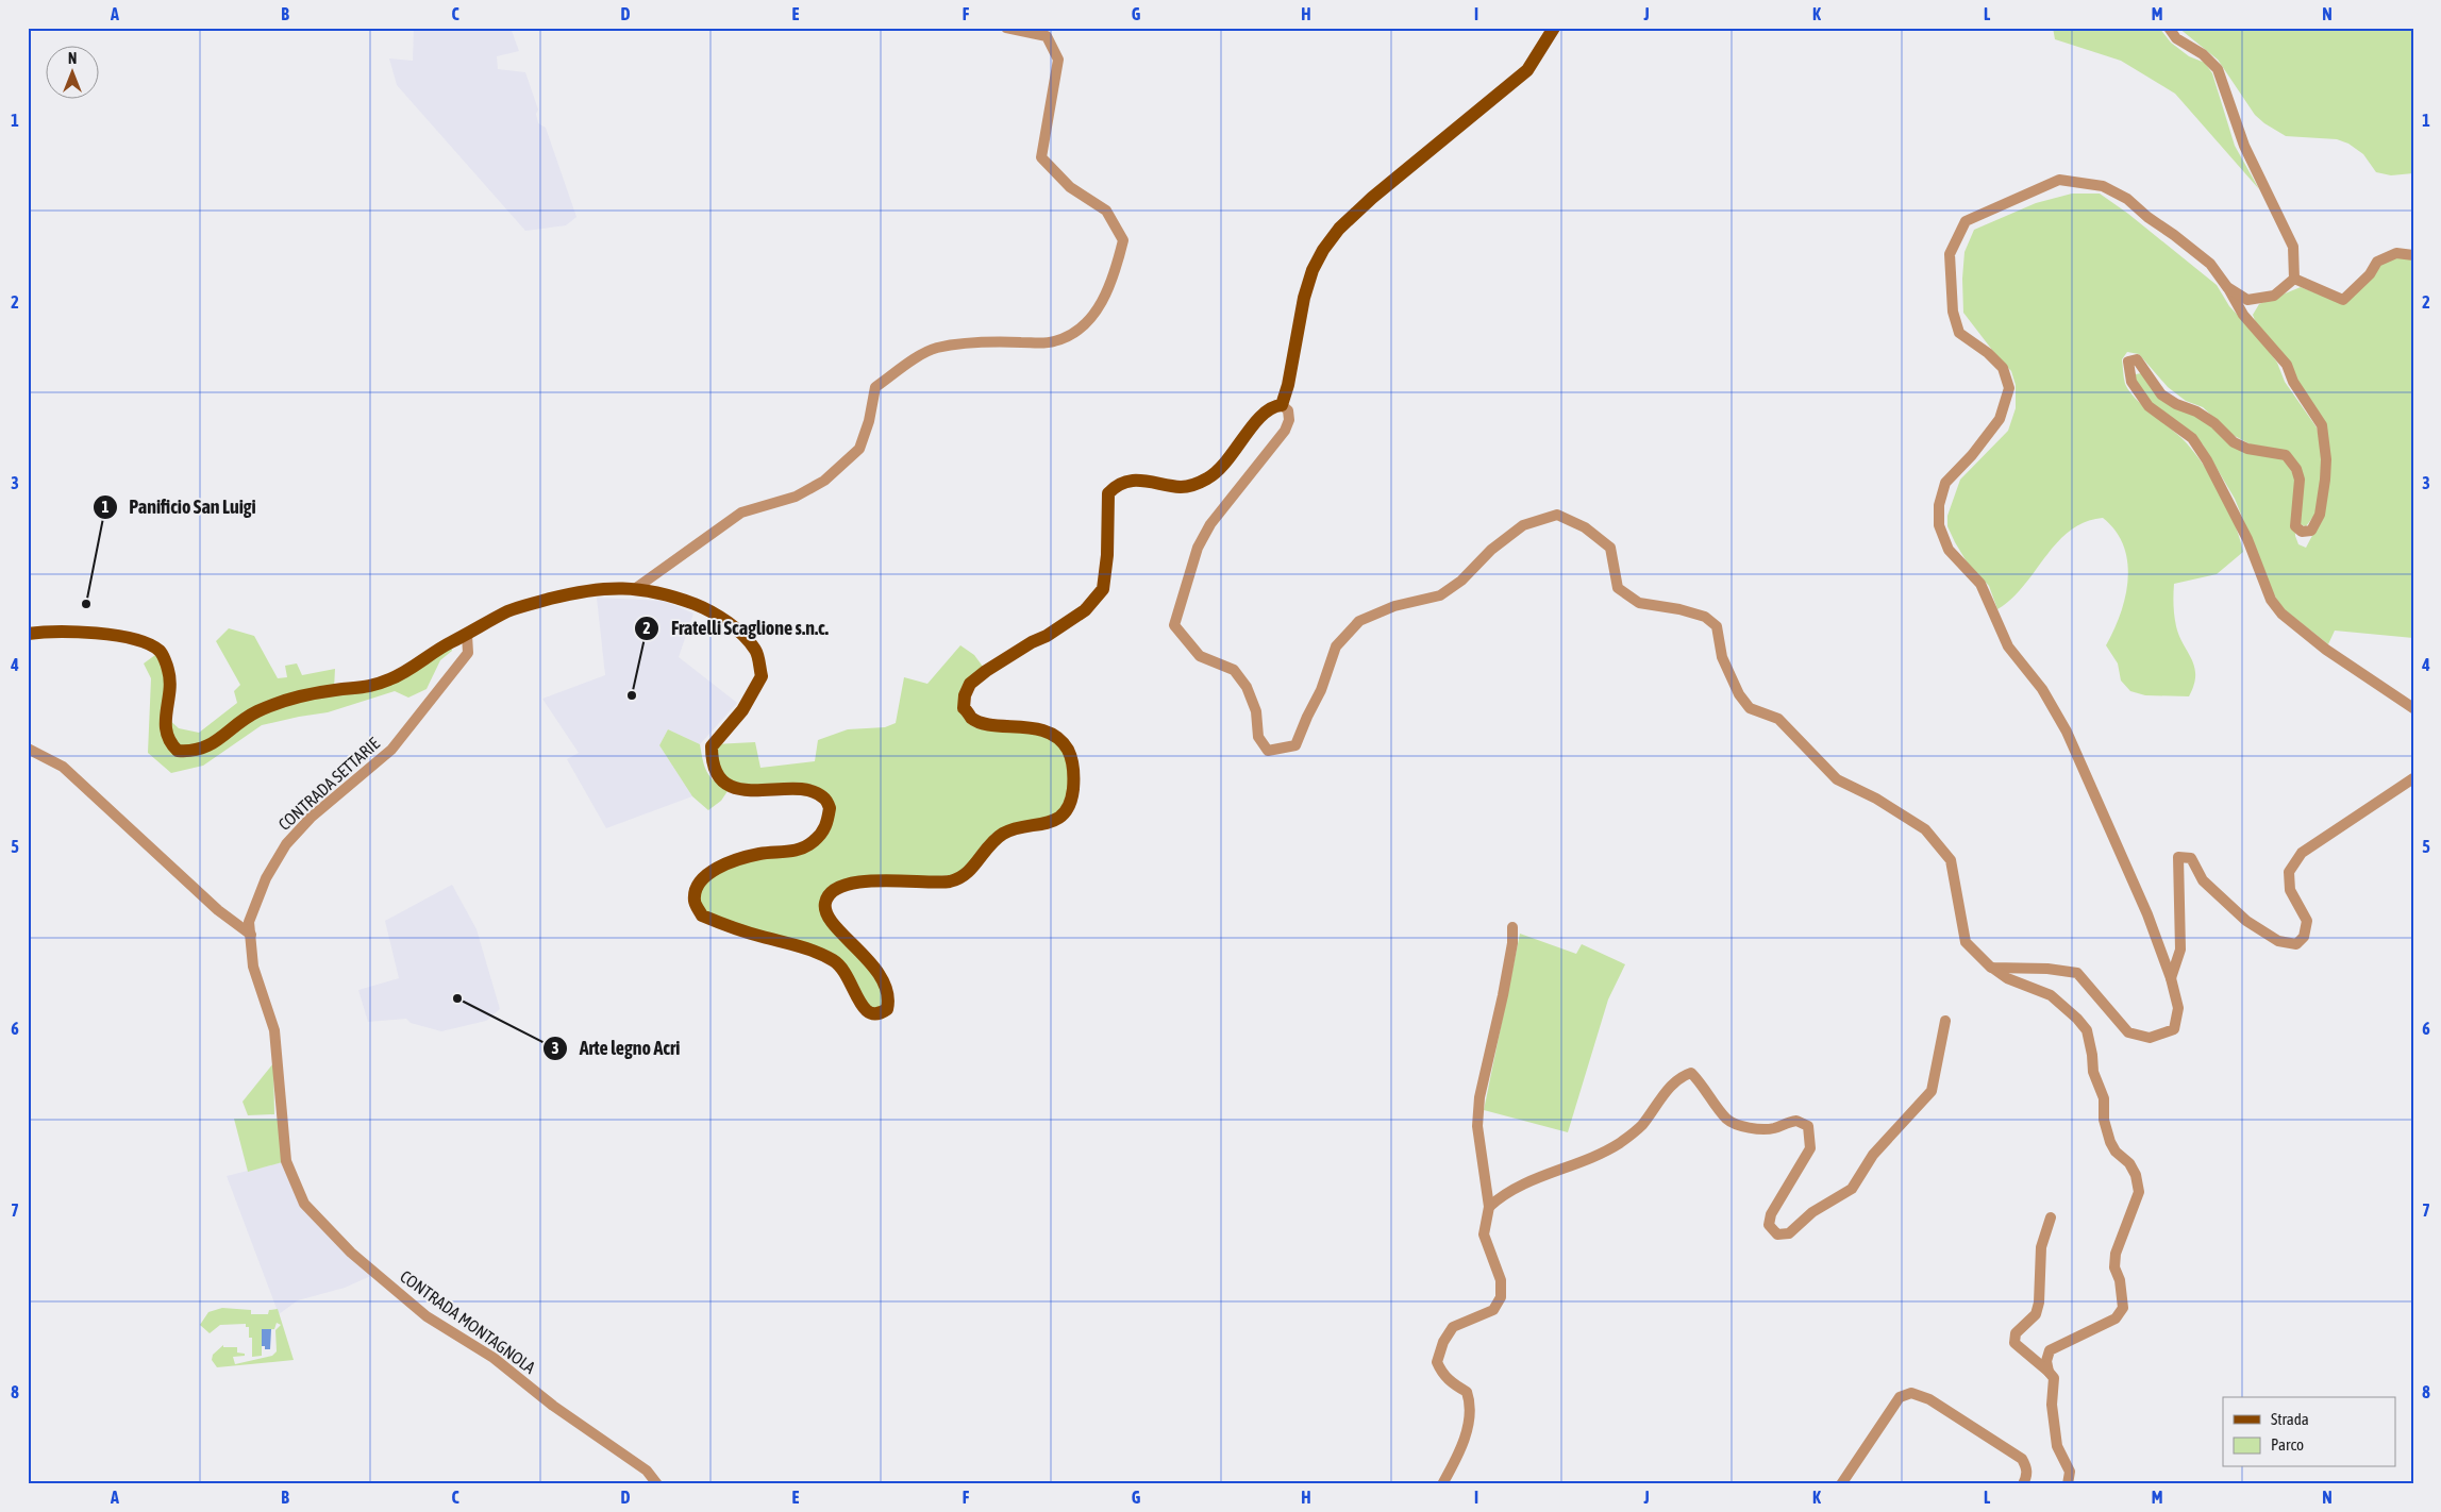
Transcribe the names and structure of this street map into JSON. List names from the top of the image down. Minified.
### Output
{"streets":{"street":["CONTRADA SETTARIE","CONTRADA MONTAGNOLA"]},"crossings":[["CONTRADA SETTARIE","CONTRADA MONTAGNOLA"]],"places":["Panificio San Luigi","Fratelli Scaglione s.n.c.","Arte legno Acri"],"legend":["Strada","Parco"],"north":"top","grid":{"columns":["A","B","C","D","E","F","G","H","I","J","K","L","M","N"],"rows":["1","2","3","4","5","6","7","8"]}}
